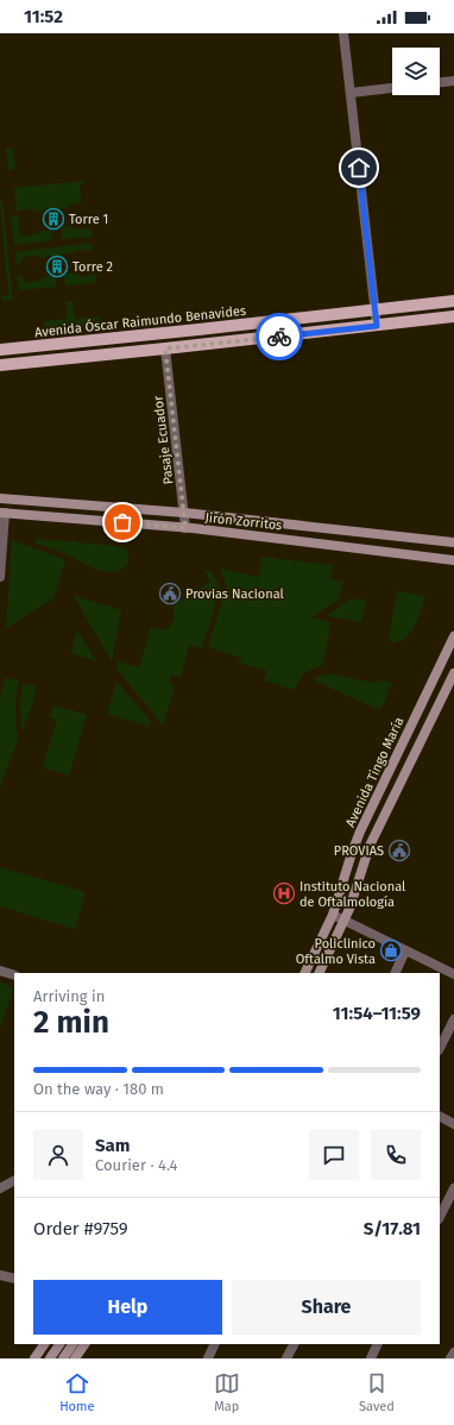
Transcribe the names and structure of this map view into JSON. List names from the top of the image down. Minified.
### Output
{"streets":{"main road":["Avenida Óscar Raimundo Benavides","Jirón Zorritos","Avenida Tingo María"],"street":["Pasaje Ecuador"]},"crossings":[["Pasaje Ecuador","Jirón Zorritos"]],"places":{"building":["Torre 1","Torre 2"],"public building":["Provias Nacional","PROVIAS"],"hospital":["Instituto Nacional de Oftalmología"],"shop":["Policlinico Oftalmo Vista"]},"page":{"status":"11:52","heading":["2 min","Arriving in","11:54–11:59"],"panel":["Sam","Courier · 4.4","Order #9759","S/17.81"],"bar":"On the way · 180 m","buttons":["Help","Share"],"tabs":["Home","Map","Saved"]}}
